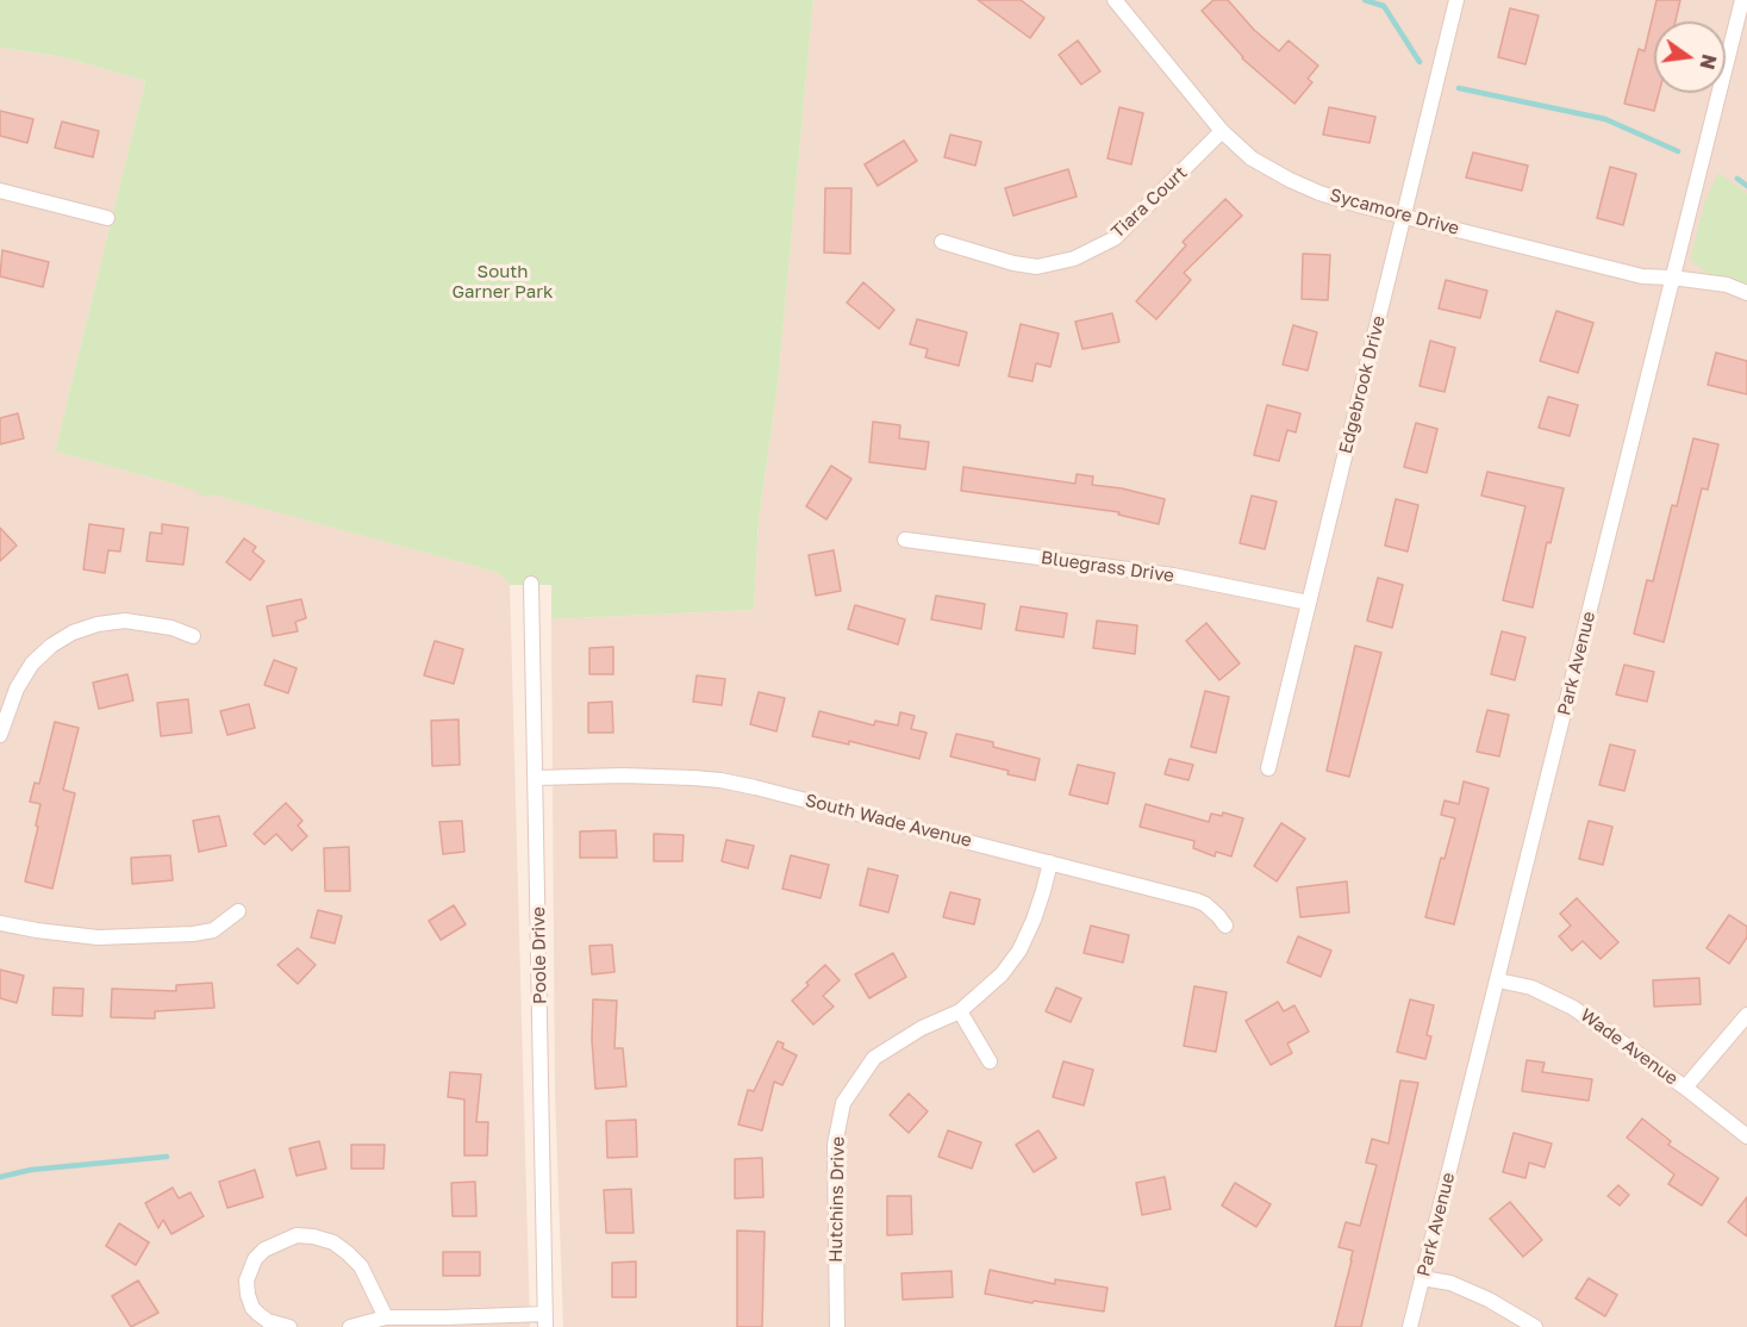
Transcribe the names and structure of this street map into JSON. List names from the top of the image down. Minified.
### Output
{"streets":{"street":["Tiara Court","Sycamore Drive","Edgebrook Drive","Bluegrass Drive","Park Avenue","South Wade Avenue","Poole Drive","Wade Avenue","Hutchins Drive"]},"crossings":[["Tiara Court","Sycamore Drive"],["Sycamore Drive","Edgebrook Drive"],["Sycamore Drive","Park Avenue"],["Edgebrook Drive","Bluegrass Drive"],["Park Avenue","Wade Avenue"],["South Wade Avenue","Poole Drive"],["South Wade Avenue","Hutchins Drive"]],"parks":["South Garner Park"],"north":"right"}
